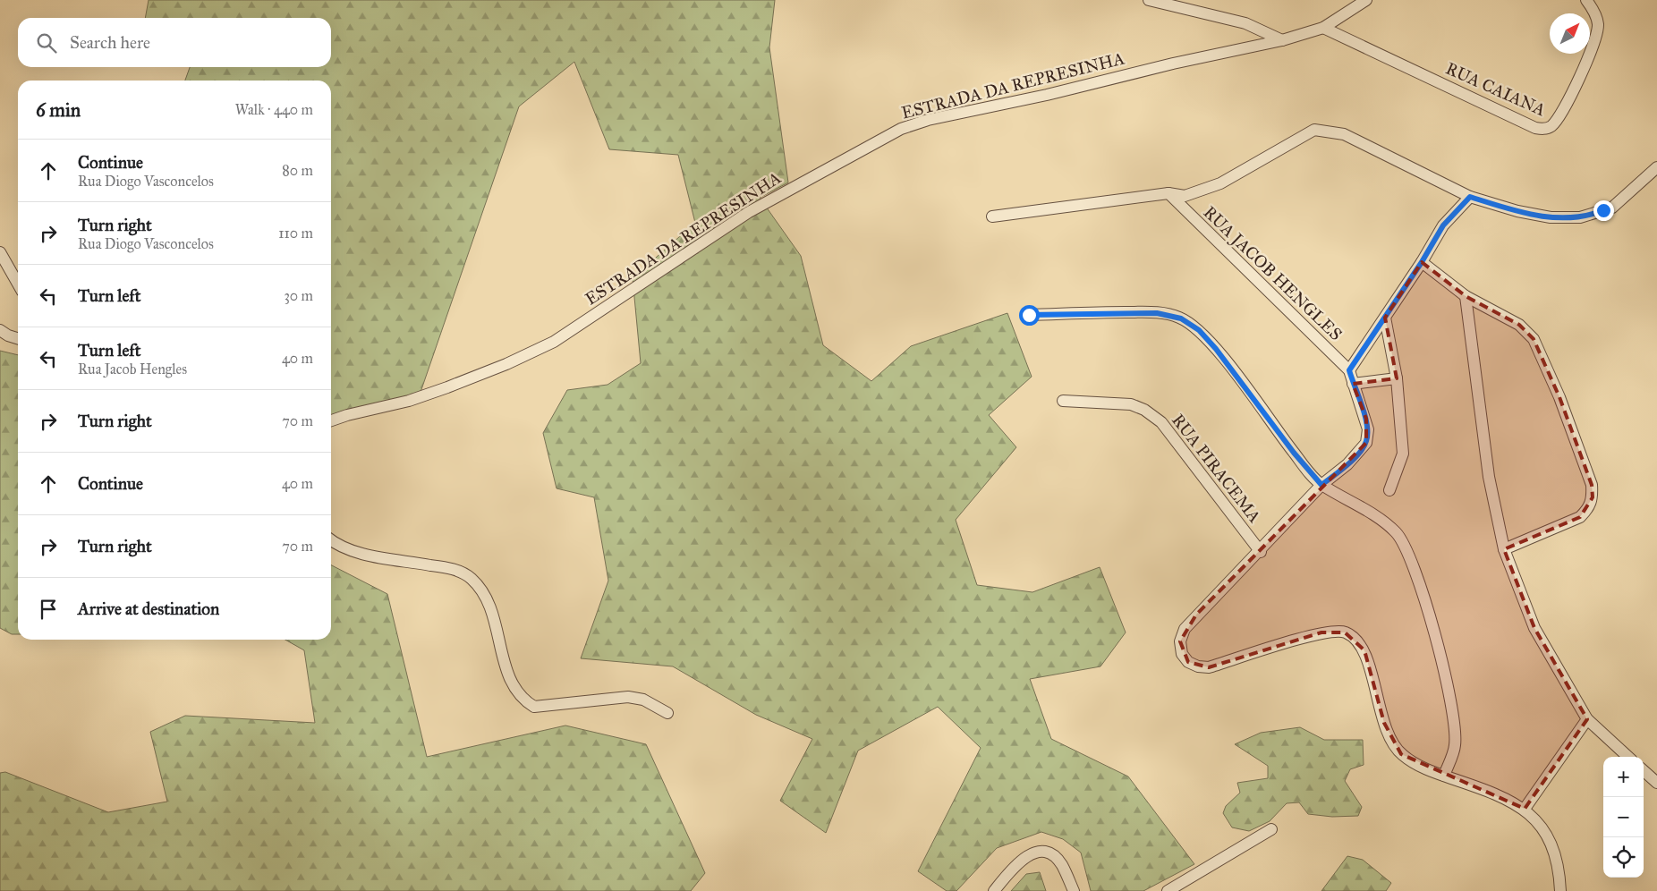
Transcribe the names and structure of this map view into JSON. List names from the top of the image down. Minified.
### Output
{"streets":{"street":["ESTRADA DA REPRESINHA","RUA CAIANA","RUA JACOB HENGLES","RUA PIRACEMA"]},"crossings":[["ESTRADA DA REPRESINHA","RUA CAIANA"]],"north":"top right","page":{"search":"Search here","heading":["6 min","Walk · 440 m"],"list":[["Continue","Rua Diogo Vasconcelos","80 m"],["Turn right","Rua Diogo Vasconcelos","110 m"],["Turn left","30 m"],["Turn left","Rua Jacob Hengles","40 m"],["Turn right","70 m"],["Continue","40 m"],["Turn right","70 m"],"Arrive at destination"],"map_buttons":["+","−"]}}
